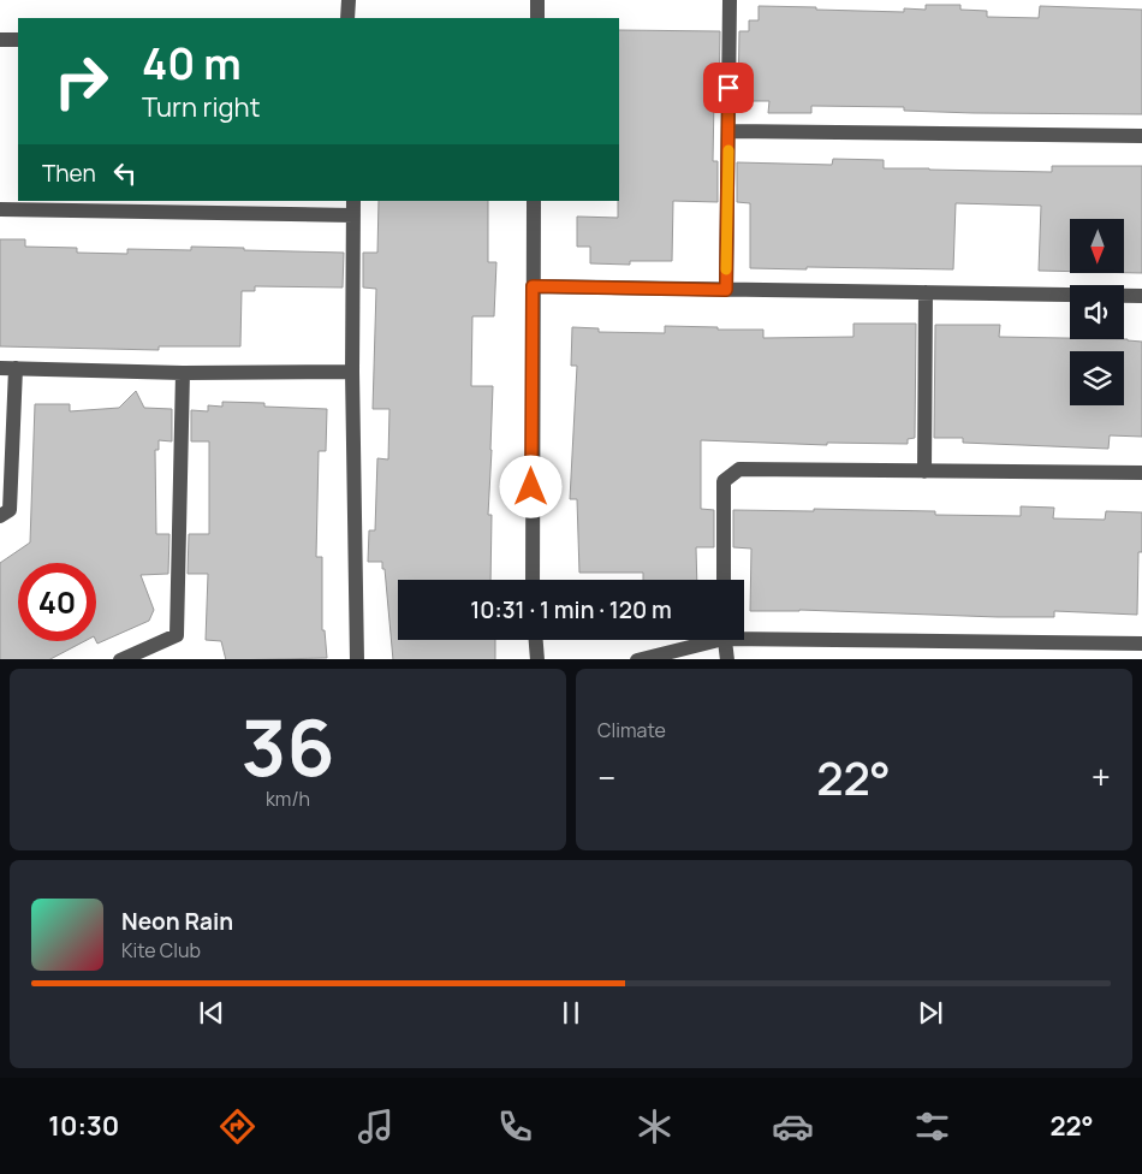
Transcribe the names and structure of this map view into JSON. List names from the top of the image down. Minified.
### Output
{"north":"bottom","page":{"turn":["40 m","Turn right"],"then":"Then","limit":"40","trip":"10:31 · 1 min · 120 m","tile":[["36","km/h"],"Climate"],"heat":["−","22°","+"],"song":["Neon Rain","Kite Club"],"tabs":["10:30","22°"]}}
